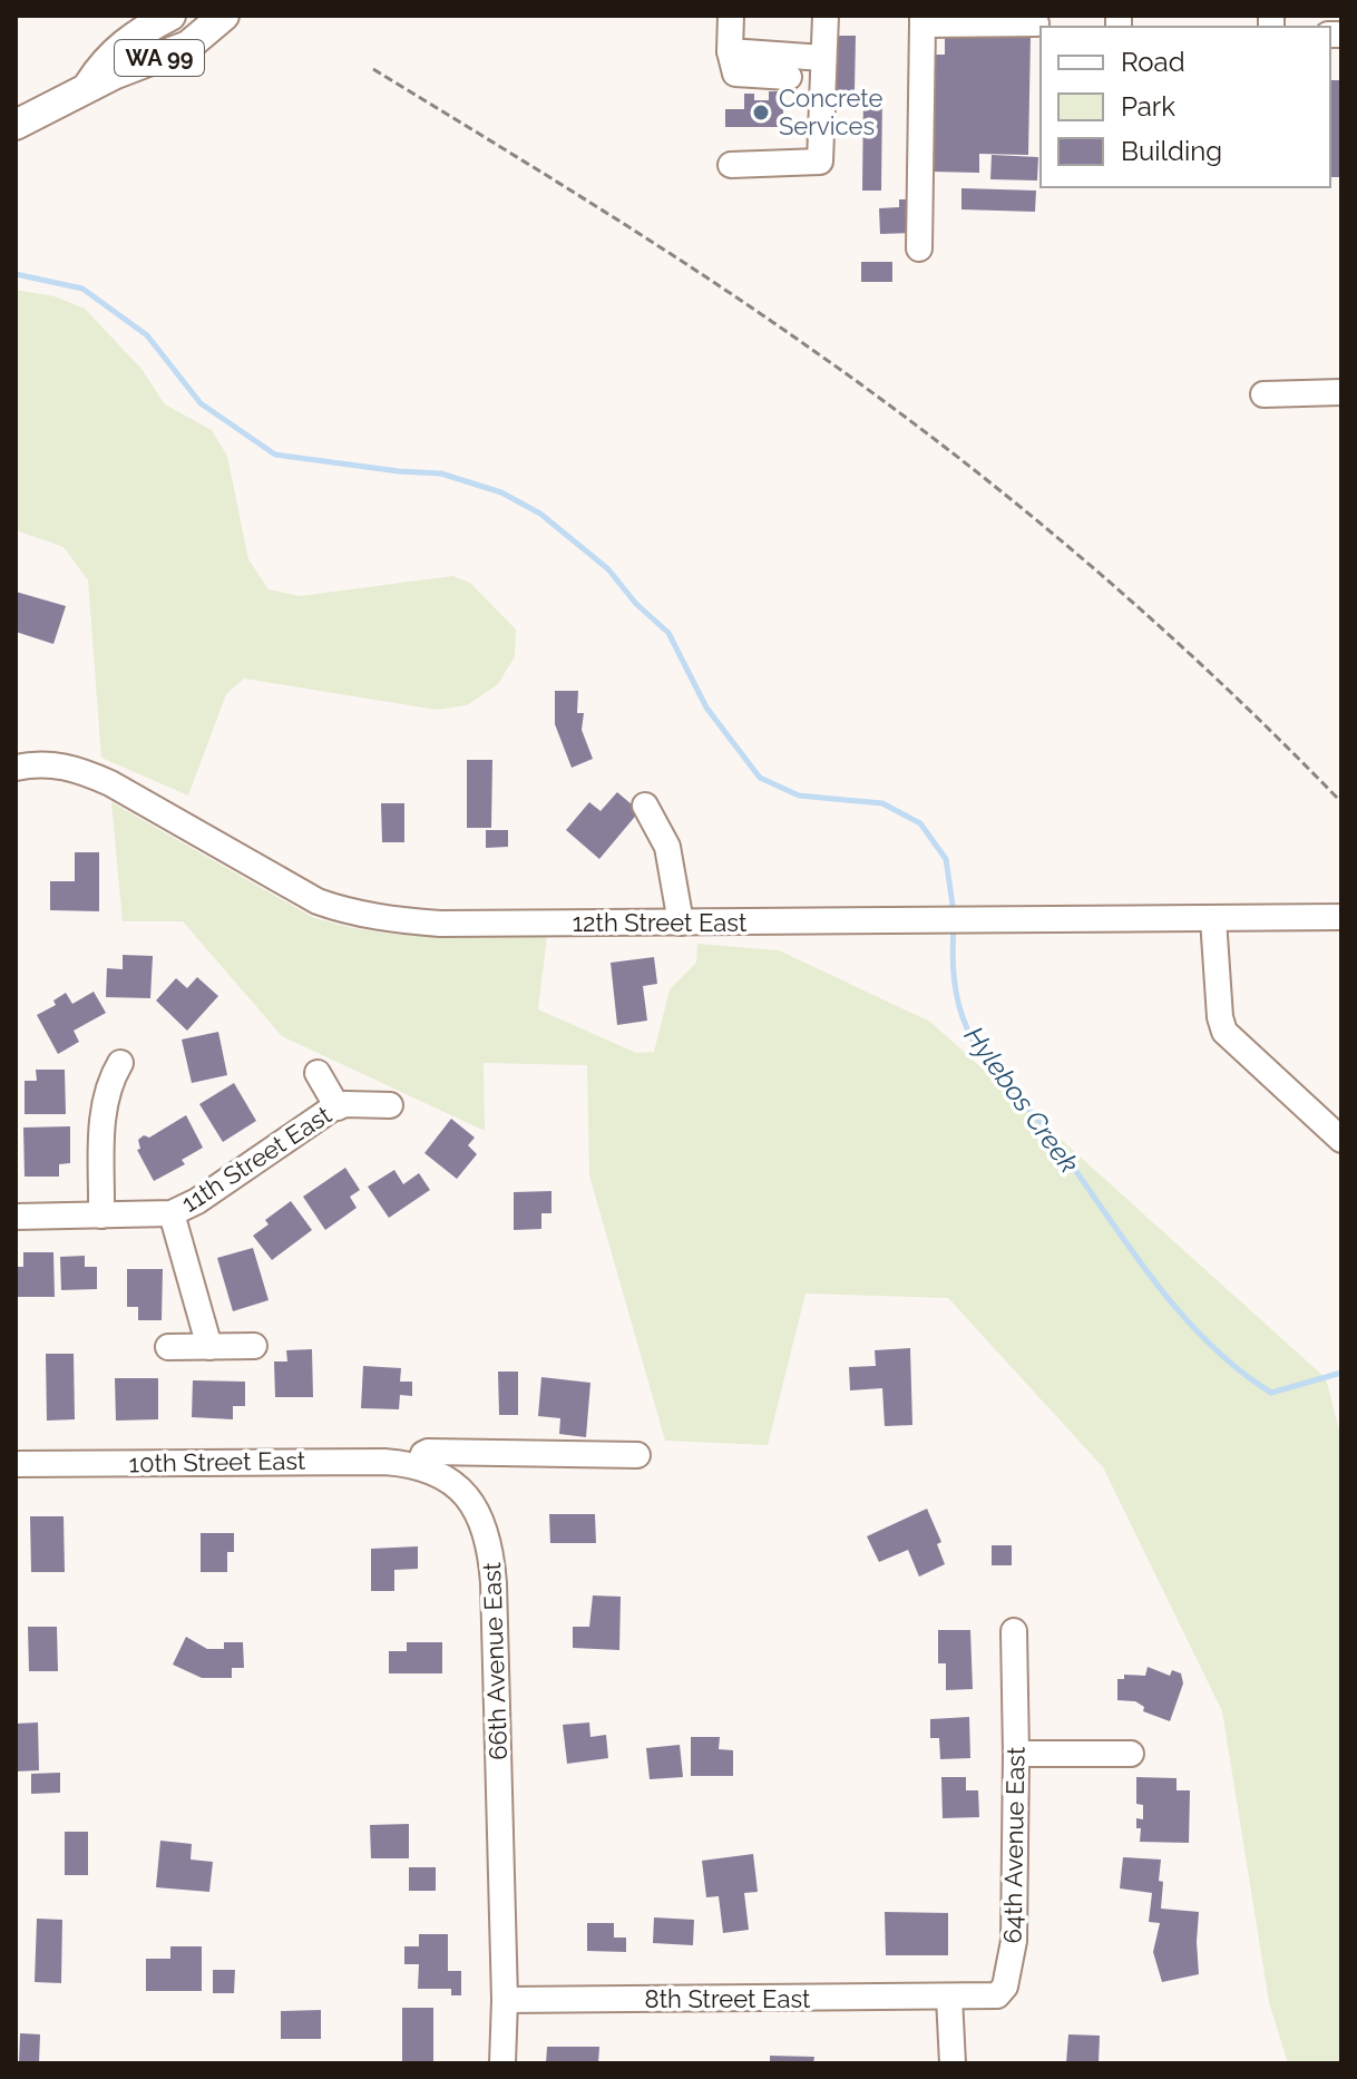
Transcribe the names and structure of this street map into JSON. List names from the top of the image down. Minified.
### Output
{"streets":{"main road":["WA 99"],"street":["12th Street East","11th Street East","10th Street East","66th Avenue East","64th Avenue East","8th Street East"]},"crossings":[["10th Street East","66th Avenue East"],["66th Avenue East","8th Street East"],["64th Avenue East","8th Street East"]],"water":["Hylebos Creek"],"places":["Concrete Services"],"legend":["Road","Park","Building"]}
